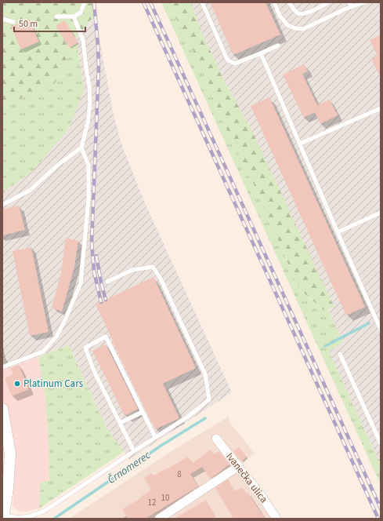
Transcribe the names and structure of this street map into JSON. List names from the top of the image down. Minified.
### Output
{"streets":{"street":["Ivanečka ulica"]},"water":["Črnomerec"],"places":["Platinum Cars"],"house_numbers":["8","10","12"],"scale_bar":"50 m"}
